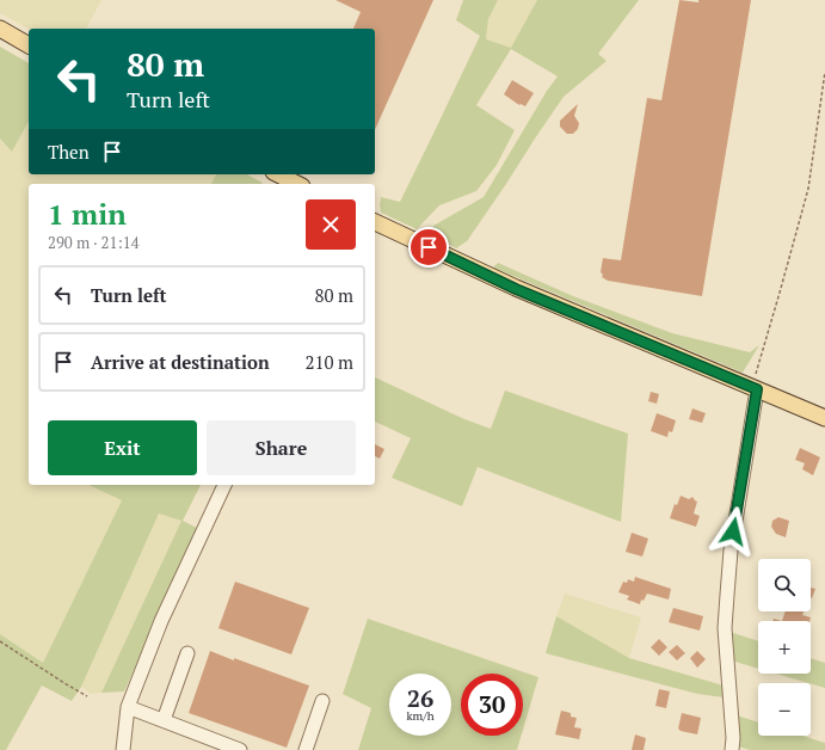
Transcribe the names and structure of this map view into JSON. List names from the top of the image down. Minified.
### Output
{"page":{"turn":["80 m","Turn left"],"then":"Then","heading":["1 min","290 m · 21:14"],"list":[{"name":"Turn left","value":"80 m"},{"name":"Arrive at destination","value":"210 m"}],"buttons":["Exit","Share"],"map_buttons":["+","−"],"speed":"26 km/h","limit":"30"}}
